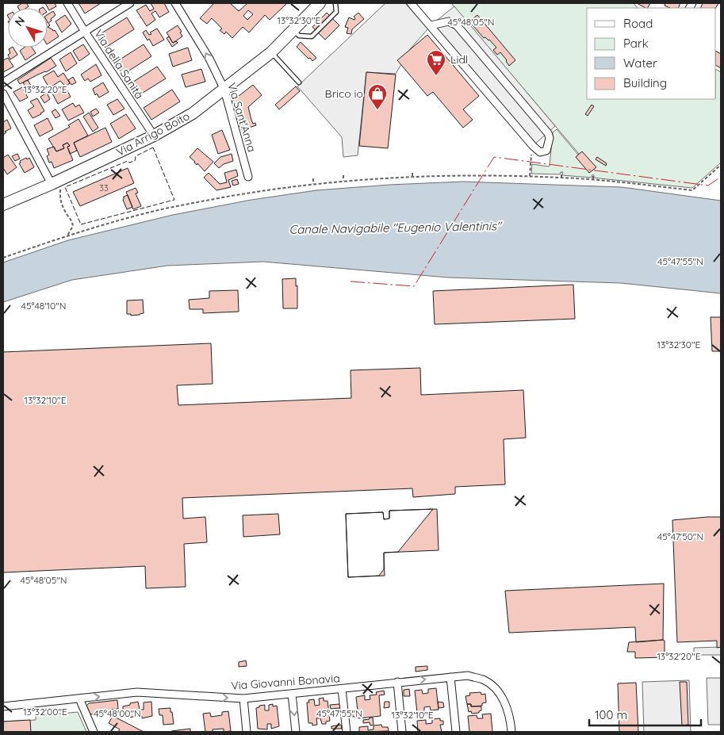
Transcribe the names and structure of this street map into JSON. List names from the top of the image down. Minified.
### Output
{"streets":{"main road":["Via Arrigo Boito"],"street":["Via della Sanità","Via Sant'Anna","Via Giovanni Bonavia"]},"crossings":[["Via della Sanità","Via Arrigo Boito"],["Via Sant'Anna","Via Arrigo Boito"]],"one_way":["Via Sant'Anna","Via Giovanni Bonavia"],"water":["Canale Navigabile \"Eugenio Valentinis\""],"places":{"supermarket":["Lidl"],"shop":["Brico io"]},"house_numbers":["33"],"legend":["Road","Park","Water","Building"],"scale_bar":"100 m","north":"top left","coordinates":["13°32'30\"E","45°48'05\"N","13°32'20\"E","45°47'55\"N","45°48'10\"N","13°32'10\"E","45°47'50\"N","13°32'00\"E","45°48'00\"N"]}
